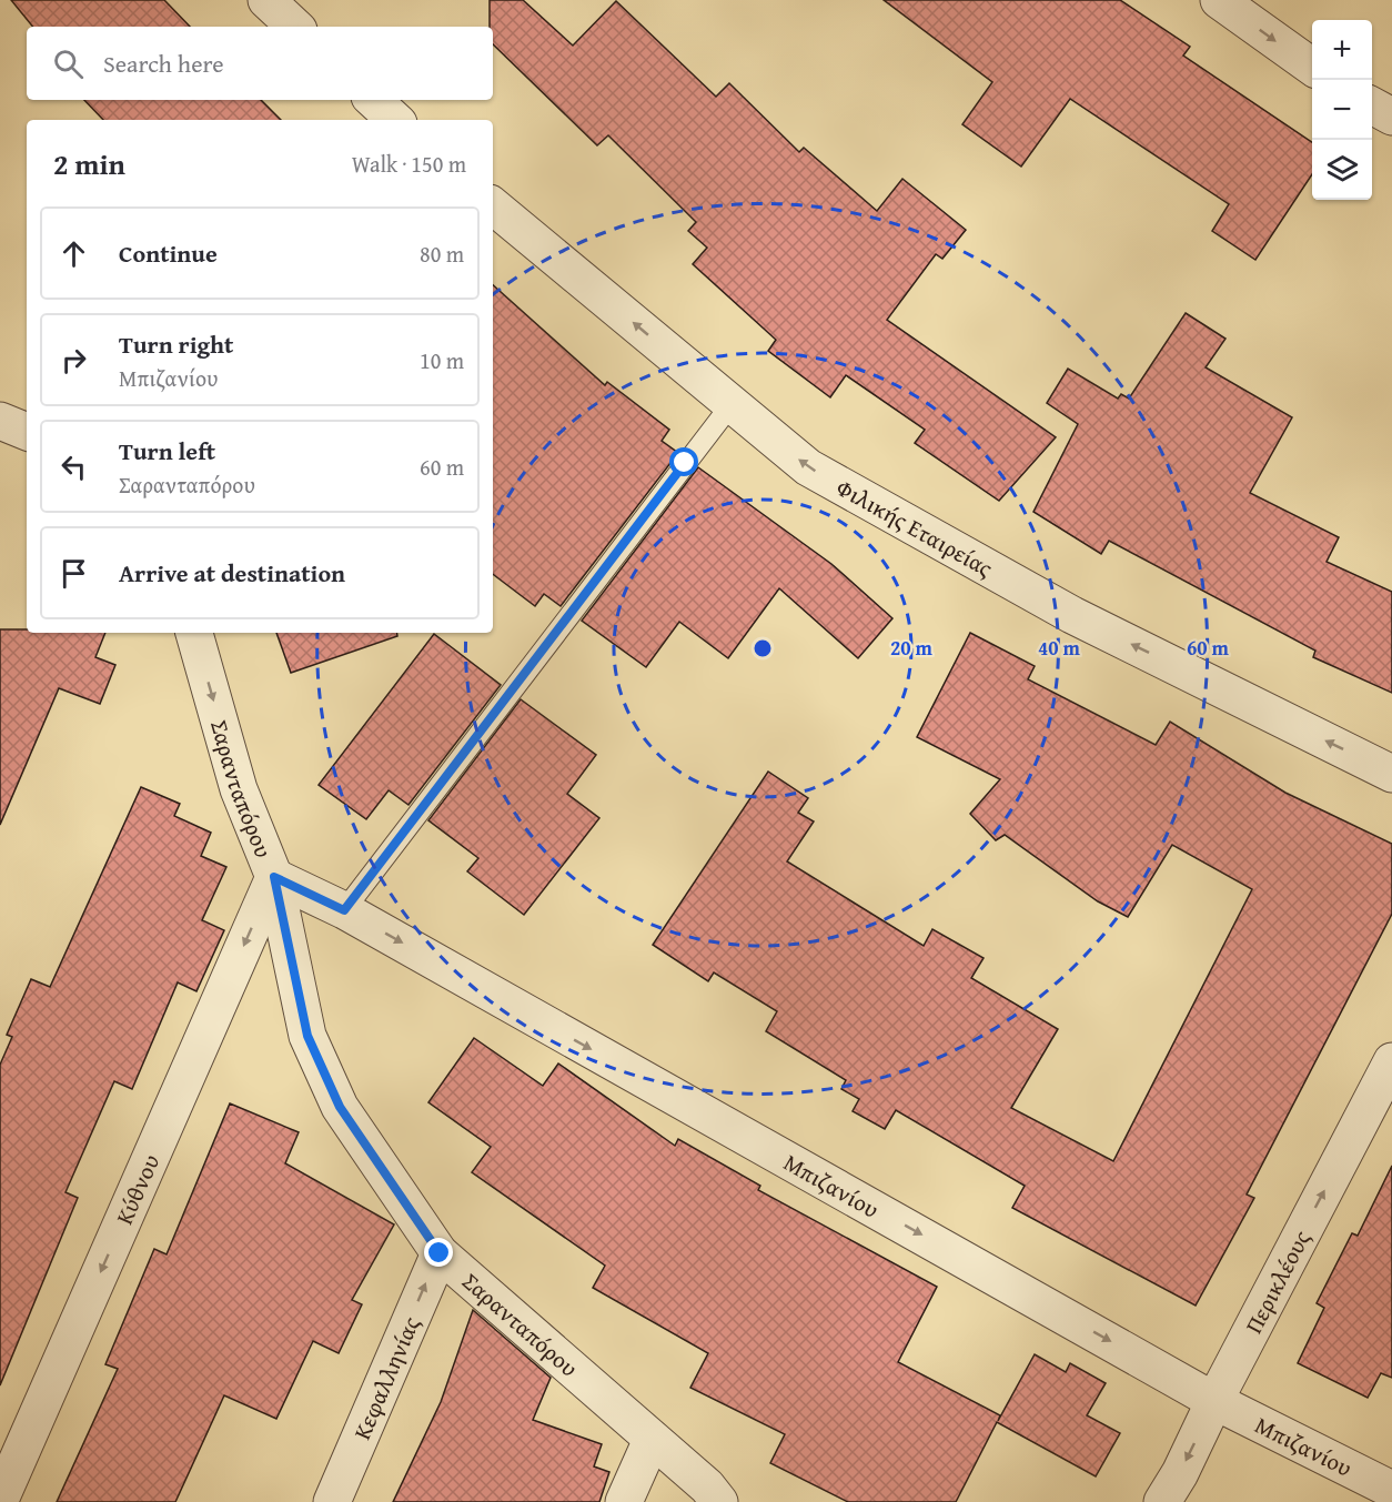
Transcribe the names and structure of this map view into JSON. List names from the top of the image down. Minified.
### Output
{"streets":{"street":["Φιλικής Εταιρείας","Σαρανταπόρου","Μπιζανίου","Κύθνου","Περικλέους","Κεφαλληνίας"]},"crossings":[["Σαρανταπόρου","Μπιζανίου"],["Σαρανταπόρου","Κύθνου"],["Σαρανταπόρου","Κεφαλληνίας"],["Μπιζανίου","Κύθνου"],["Μπιζανίου","Περικλέους"]],"one_way":["Φιλικής Εταιρείας","Μπιζανίου","Κύθνου","Κεφαλληνίας"],"page":{"map_buttons":["+","−"],"search":"Search here","heading":["2 min","Walk · 150 m"],"list":[["Continue","80 m"],["Turn right","Μπιζανίου","10 m"],["Turn left","Σαρανταπόρου","60 m"],"Arrive at destination"]},"rings":["20 m","40 m","60 m"]}
